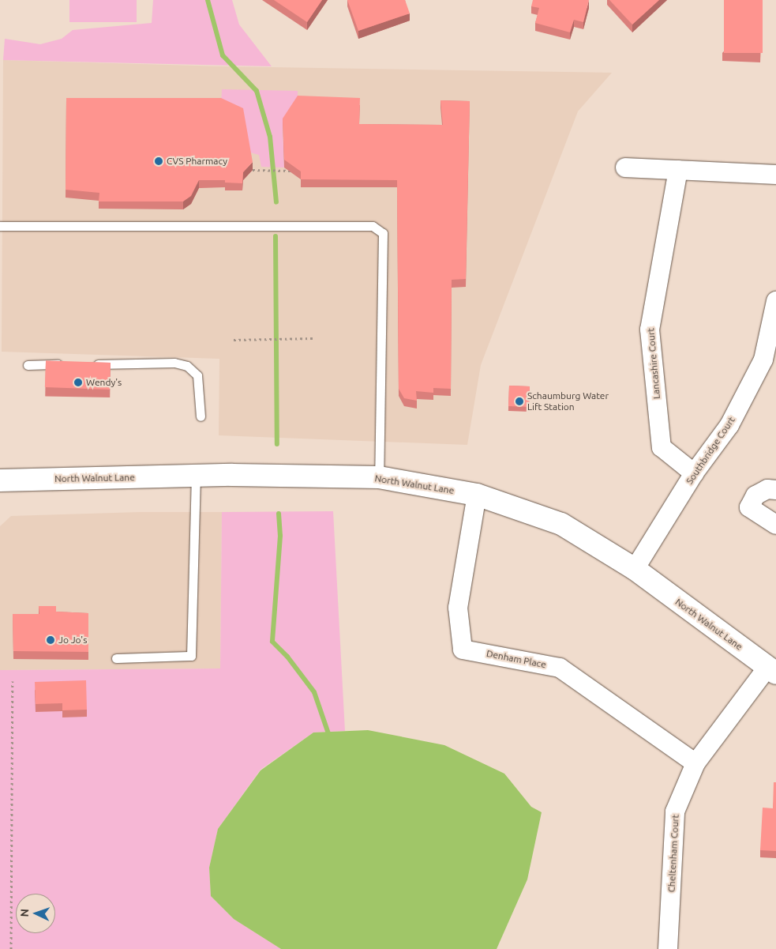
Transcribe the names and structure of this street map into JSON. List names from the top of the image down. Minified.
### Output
{"streets":{"street":["Lancashire Court","Southbridge Court","North Walnut Lane","Denham Place","Cheltenham Court"]},"crossings":[["Lancashire Court","Southbridge Court"],["Southbridge Court","North Walnut Lane"],["North Walnut Lane","Denham Place"],["North Walnut Lane","Cheltenham Court"],["Denham Place","Cheltenham Court"]],"places":["CVS Pharmacy","Wendy's","Schaumburg Water Lift Station","Jo Jo's"],"north":"left"}
